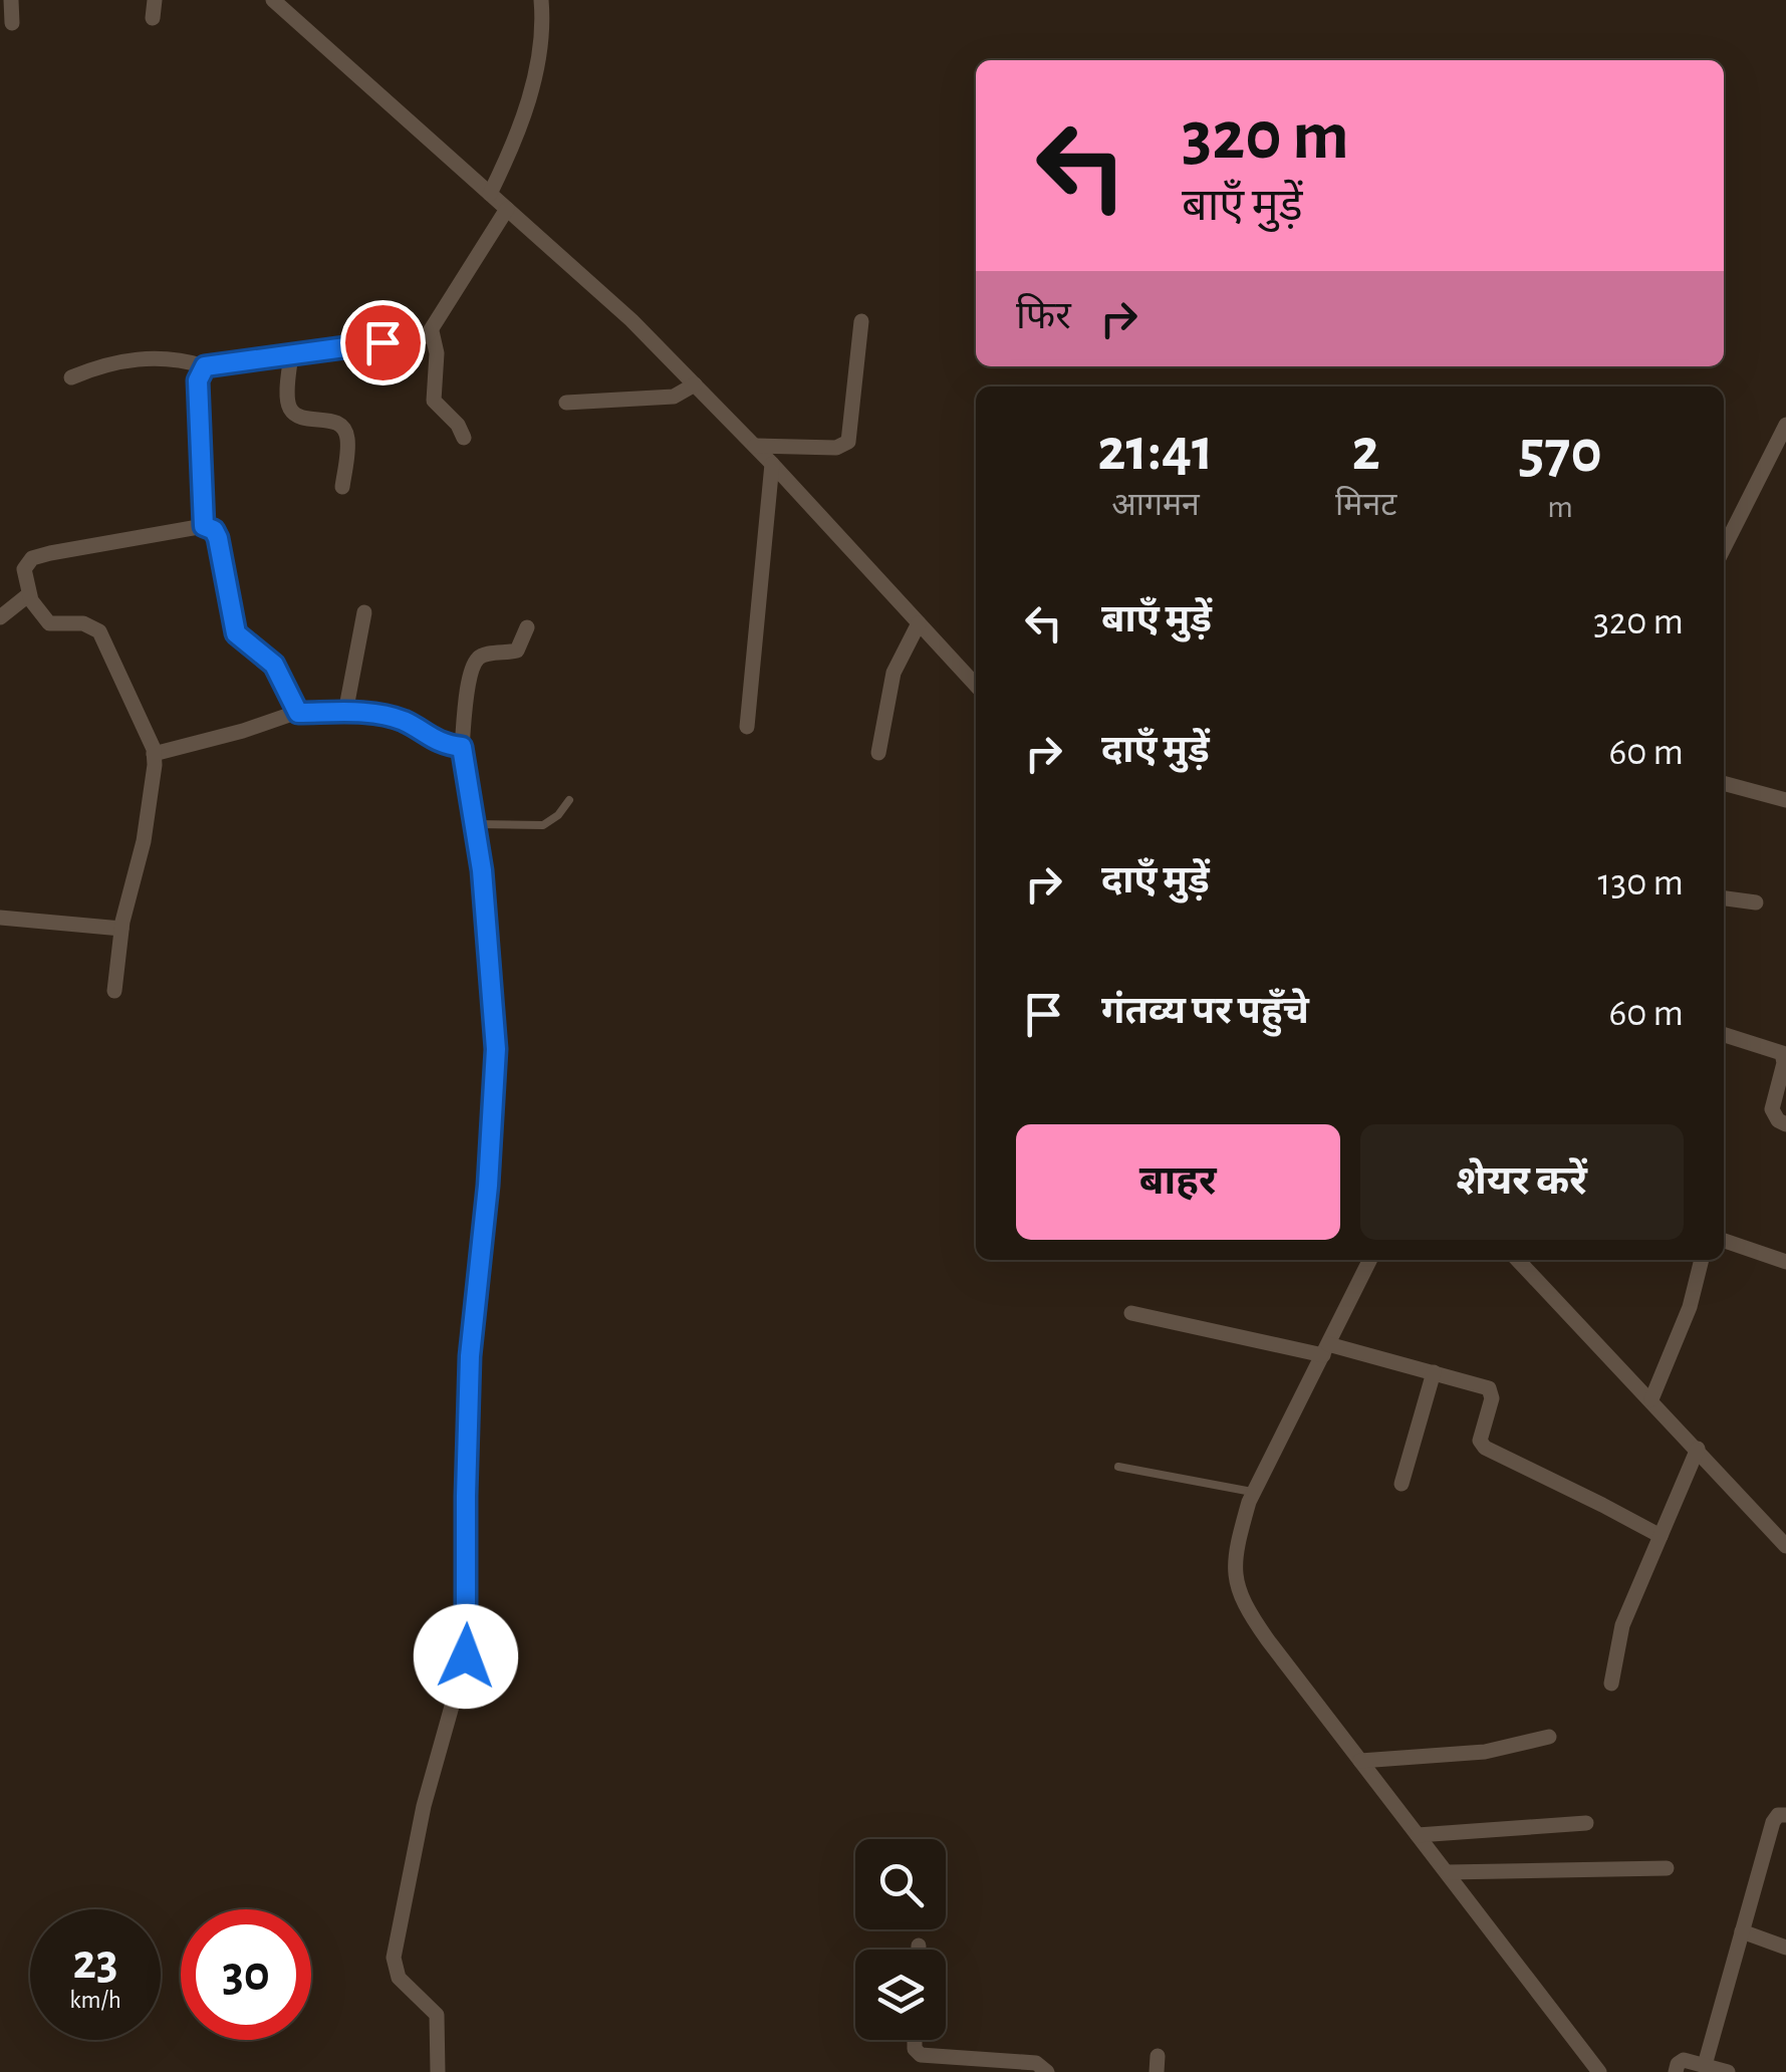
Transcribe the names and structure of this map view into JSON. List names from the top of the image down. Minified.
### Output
{"page":{"turn":["320 m","बाएँ मुड़ें"],"then":"फिर","eta":["21:41","आगमन","2","मिनट","570","m"],"list":[{"name":"बाएँ मुड़ें","value":"320 m"},{"name":"दाएँ मुड़ें","value":"60 m"},{"name":"दाएँ मुड़ें","value":"130 m"},{"name":"गंतव्य पर पहुँचे","value":"60 m"}],"buttons":["बाहर","शेयर करें"],"speed":"23 km/h","limit":"30"}}
